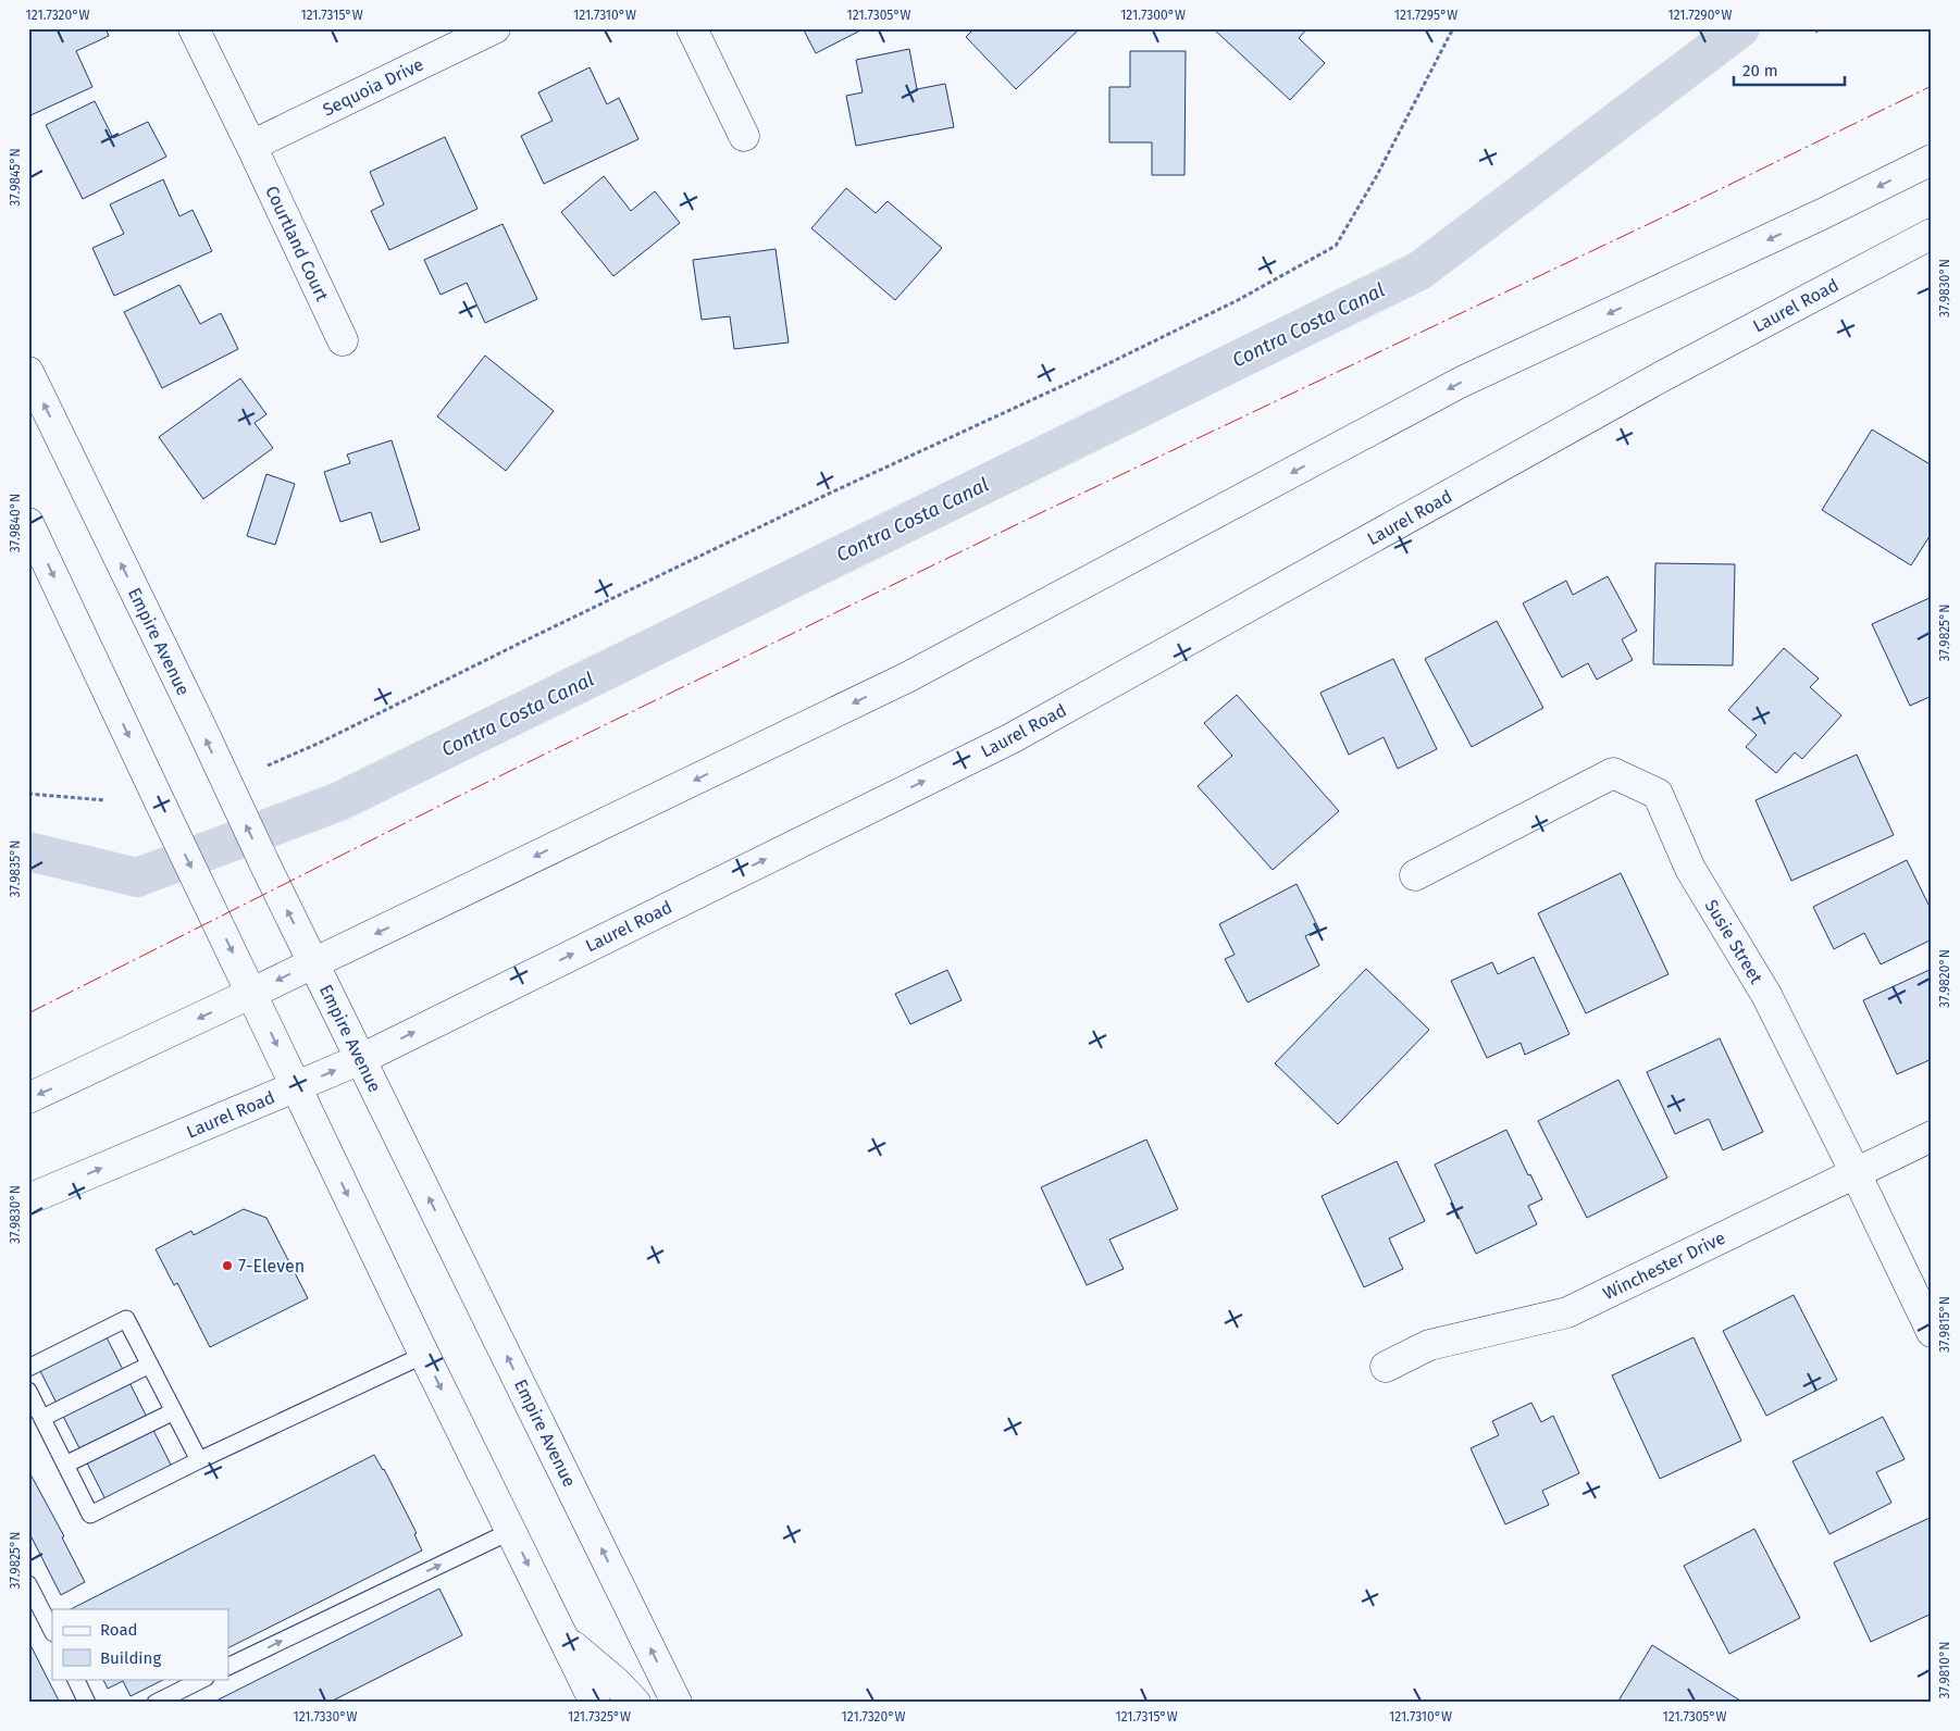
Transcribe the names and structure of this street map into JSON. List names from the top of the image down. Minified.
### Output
{"streets":{"main road":["Sequoia Drive","Courtland Court","Laurel Road","Empire Avenue","Susie Street","Winchester Drive"]},"crossings":[["Sequoia Drive","Courtland Court"],["Laurel Road","Empire Avenue"],["Susie Street","Winchester Drive"]],"water":["Contra Costa Canal"],"places":["7-Eleven"],"legend":["Road","Building"],"scale_bar":"20 m","coordinates":["121.7320°W","121.7315°W","121.7310°W","121.7305°W","121.7300°W","121.7295°W","121.7290°W","37.9845°N","37.9830°N","37.9840°N","37.9825°N","37.9835°N","37.9820°N","37.9815°N","37.9810°N","121.7330°W","121.7325°W"]}
